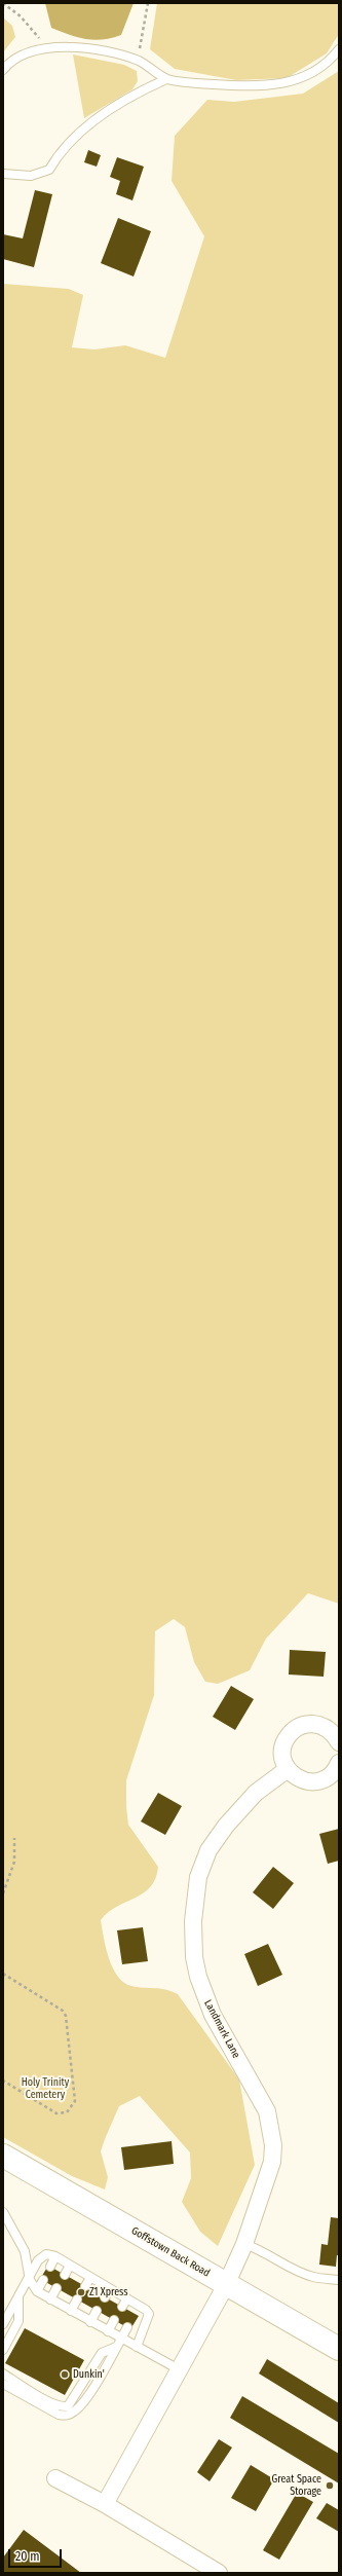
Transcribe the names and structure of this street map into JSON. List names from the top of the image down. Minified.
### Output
{"streets":{"main road":["Goffstown Back Road"],"street":["Landmark Lane"]},"crossings":[["Landmark Lane","Goffstown Back Road"]],"parks":["Holy Trinity Cemetery"],"places":["Z1 Xpress","Dunkin'","Great Space Storage"],"scale_bar":"20 m"}
